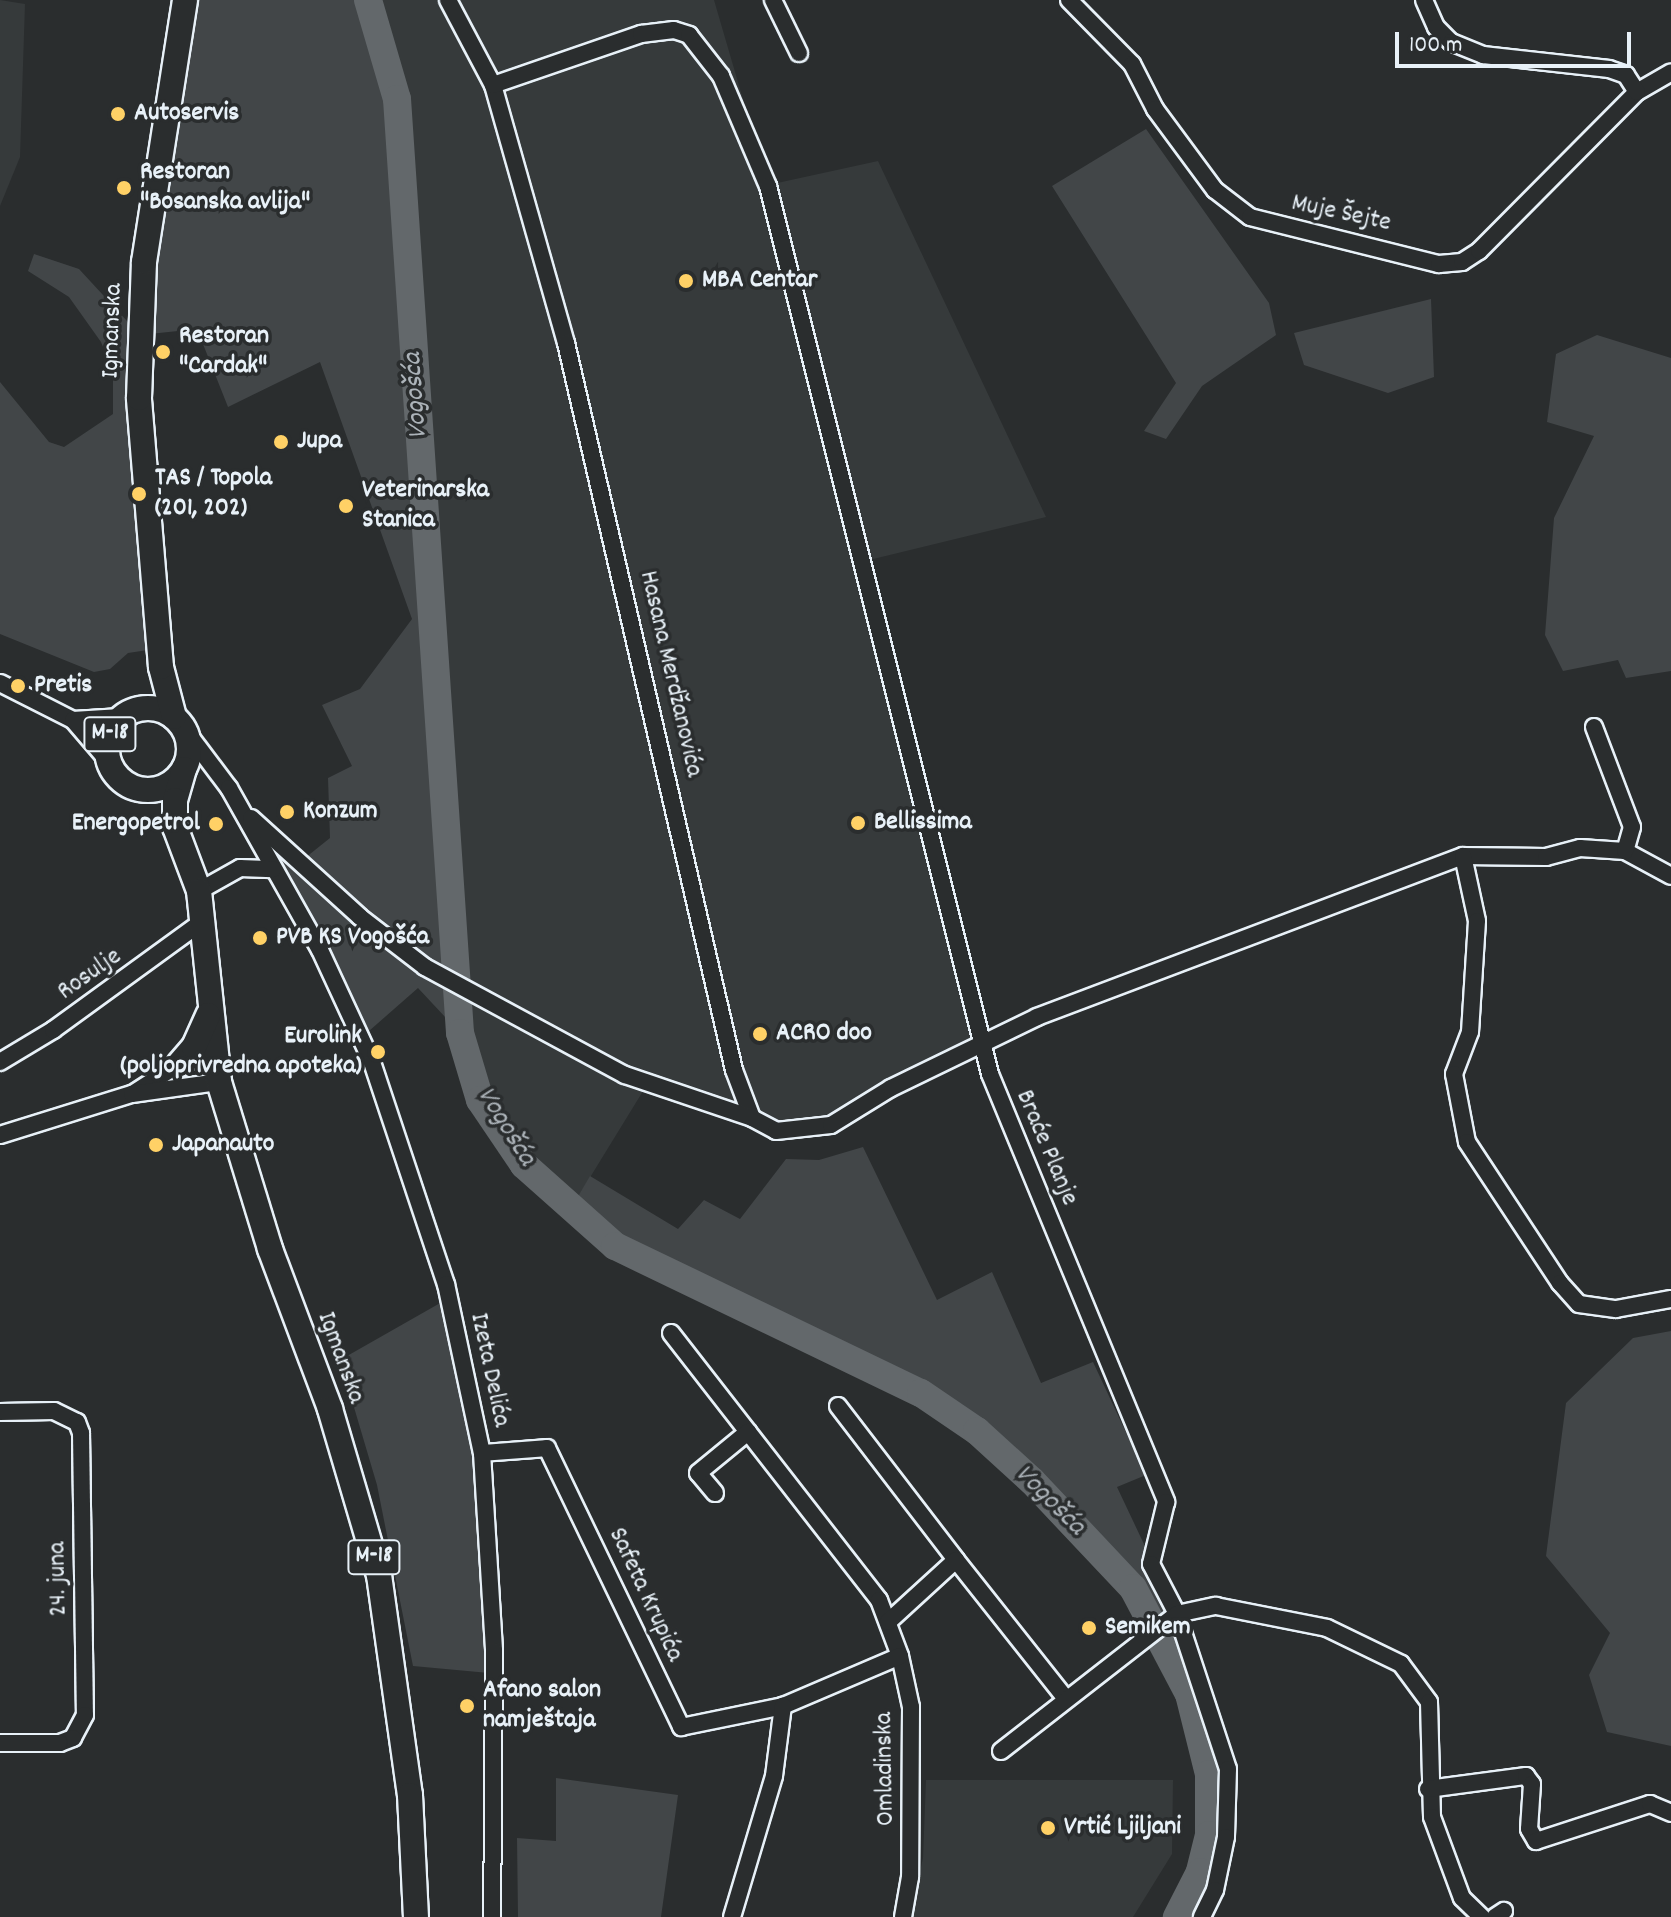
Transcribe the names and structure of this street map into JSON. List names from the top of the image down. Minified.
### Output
{"streets":{"main road":["Igmanska","M-18"],"street":["Muje Šejte","Hasana Merdžanovića","Rosulje","Braće Planje","Izeta Delića","24. juna","Safeta Krupića","Omladinska"]},"crossings":[["Igmanska","M-18"],["Igmanska","Rosulje"],["Igmanska","Izeta Delića"],["Hasana Merdžanovića","Braće Planje"],["M-18","Izeta Delića"],["Izeta Delića","Safeta Krupića"],["Safeta Krupića","Omladinska"]],"water":["Vogošća"],"places":["Autoservis","Restoran \"Bosanska avlija\"","MBA Centar","Restoran \"Cardak\"","Jupa","TAS / Topola (201, 202)","Veterinarska Stanica","Pretis","Konzum","Bellissima","Energopetrol","PVB KS Vogošća","ACRO doo","Eurolink (poljoprivredna apoteka)","Japanauto","Semikem","Afano salon namještaja","Vrtić Ljiljani"],"scale_bar":"100 m"}
